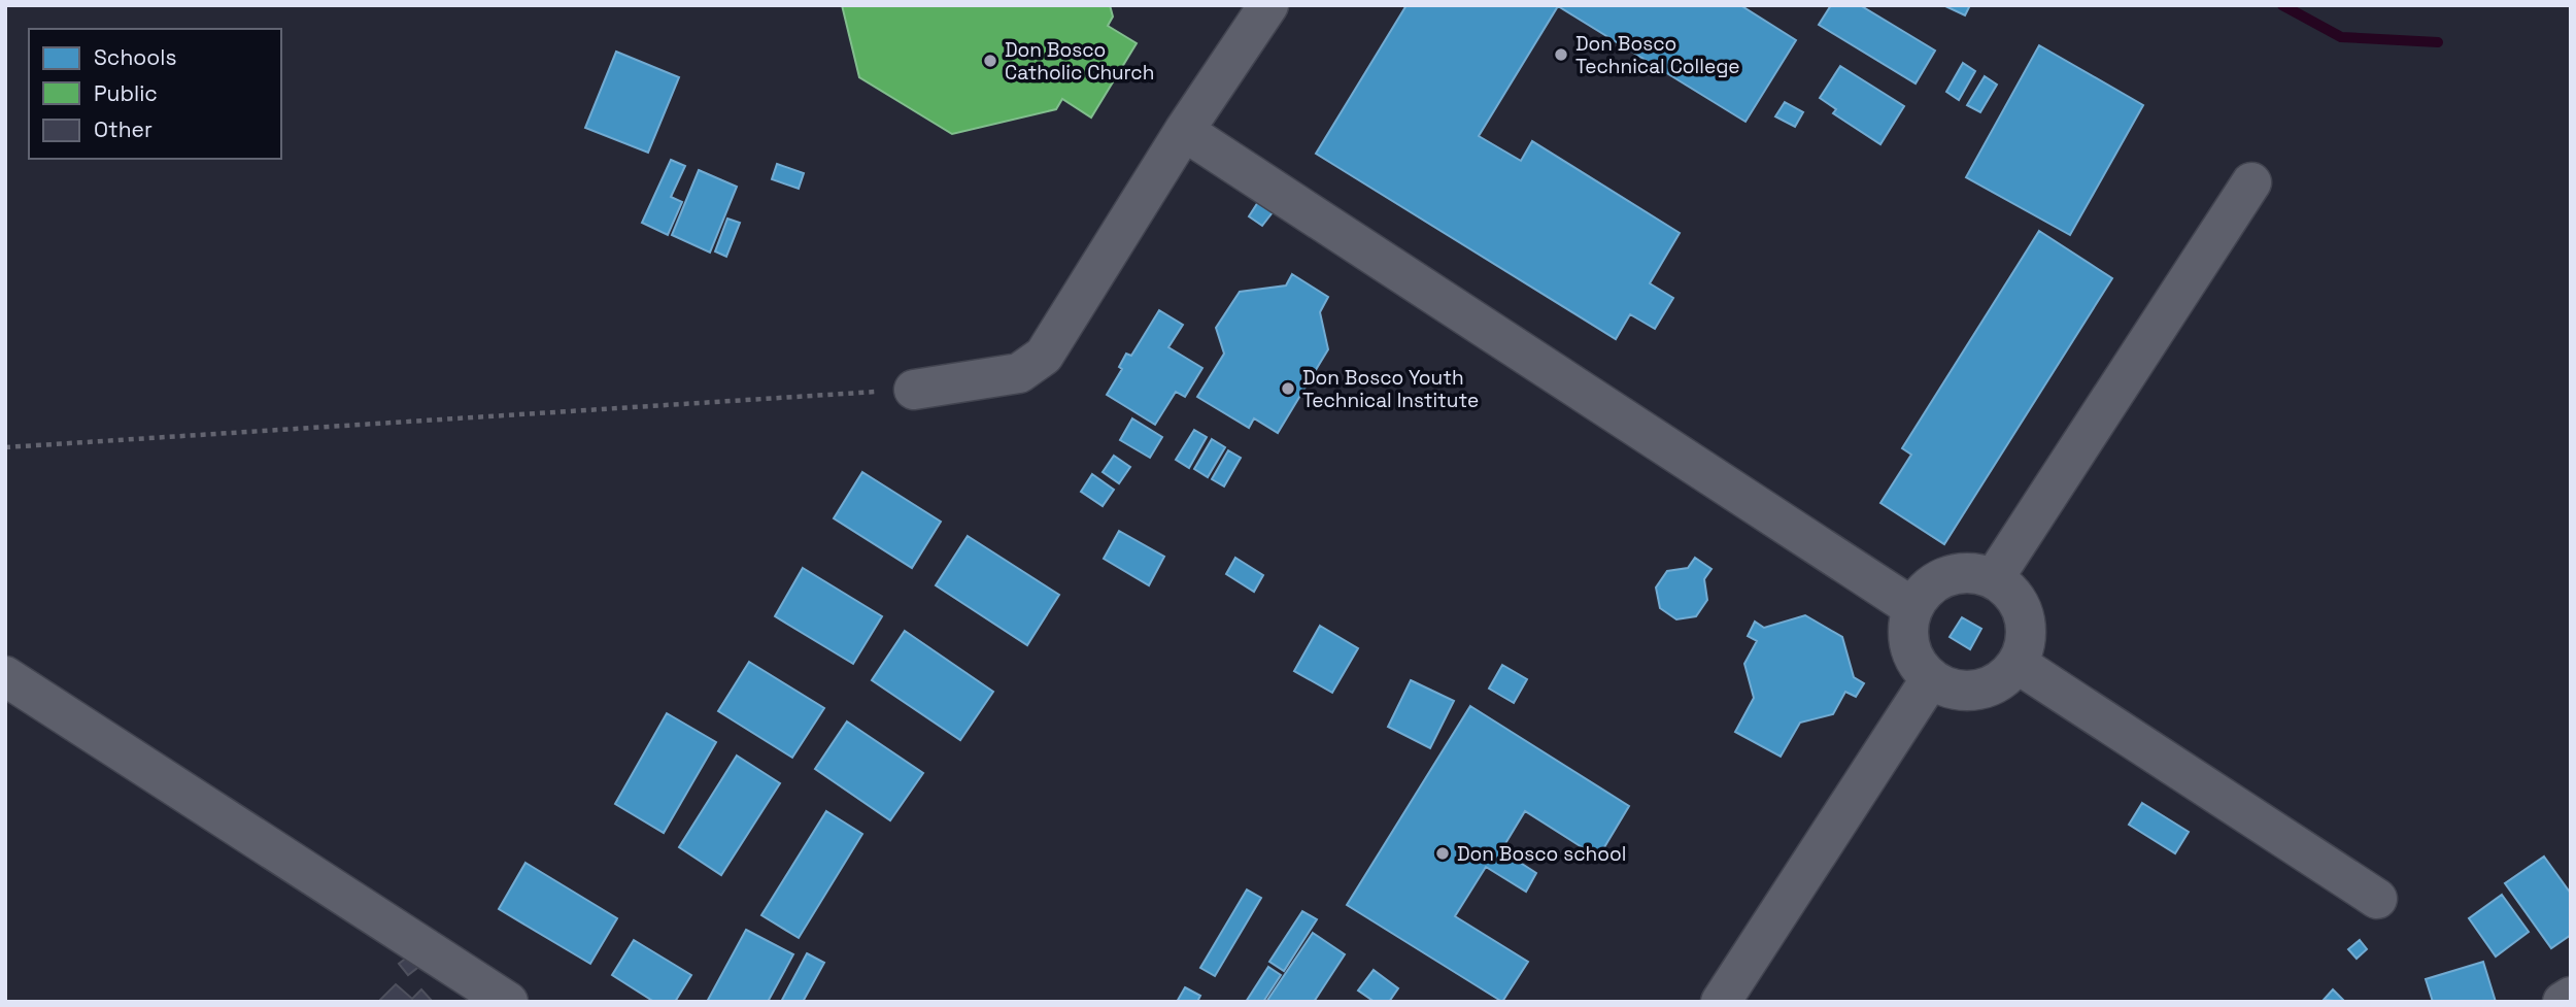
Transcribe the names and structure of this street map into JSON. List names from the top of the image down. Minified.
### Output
{"places":["Don Bosco Technical College","Don Bosco Catholic Church","Don Bosco Youth Technical Institute","Don Bosco school"],"legend":["Schools","Public","Other"]}
